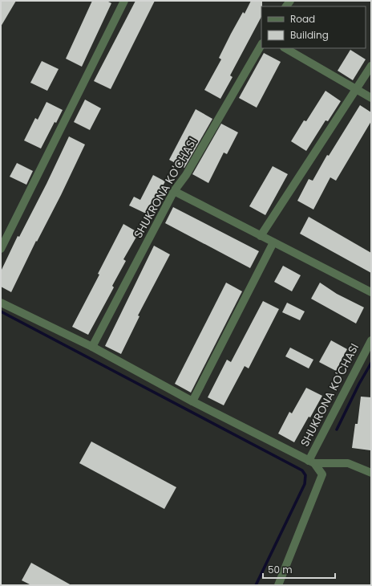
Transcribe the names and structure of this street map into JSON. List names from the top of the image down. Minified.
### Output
{"streets":{"street":["SHUKRONA KO'CHASI"]},"legend":["Road","Building"],"scale_bar":"50 m"}
